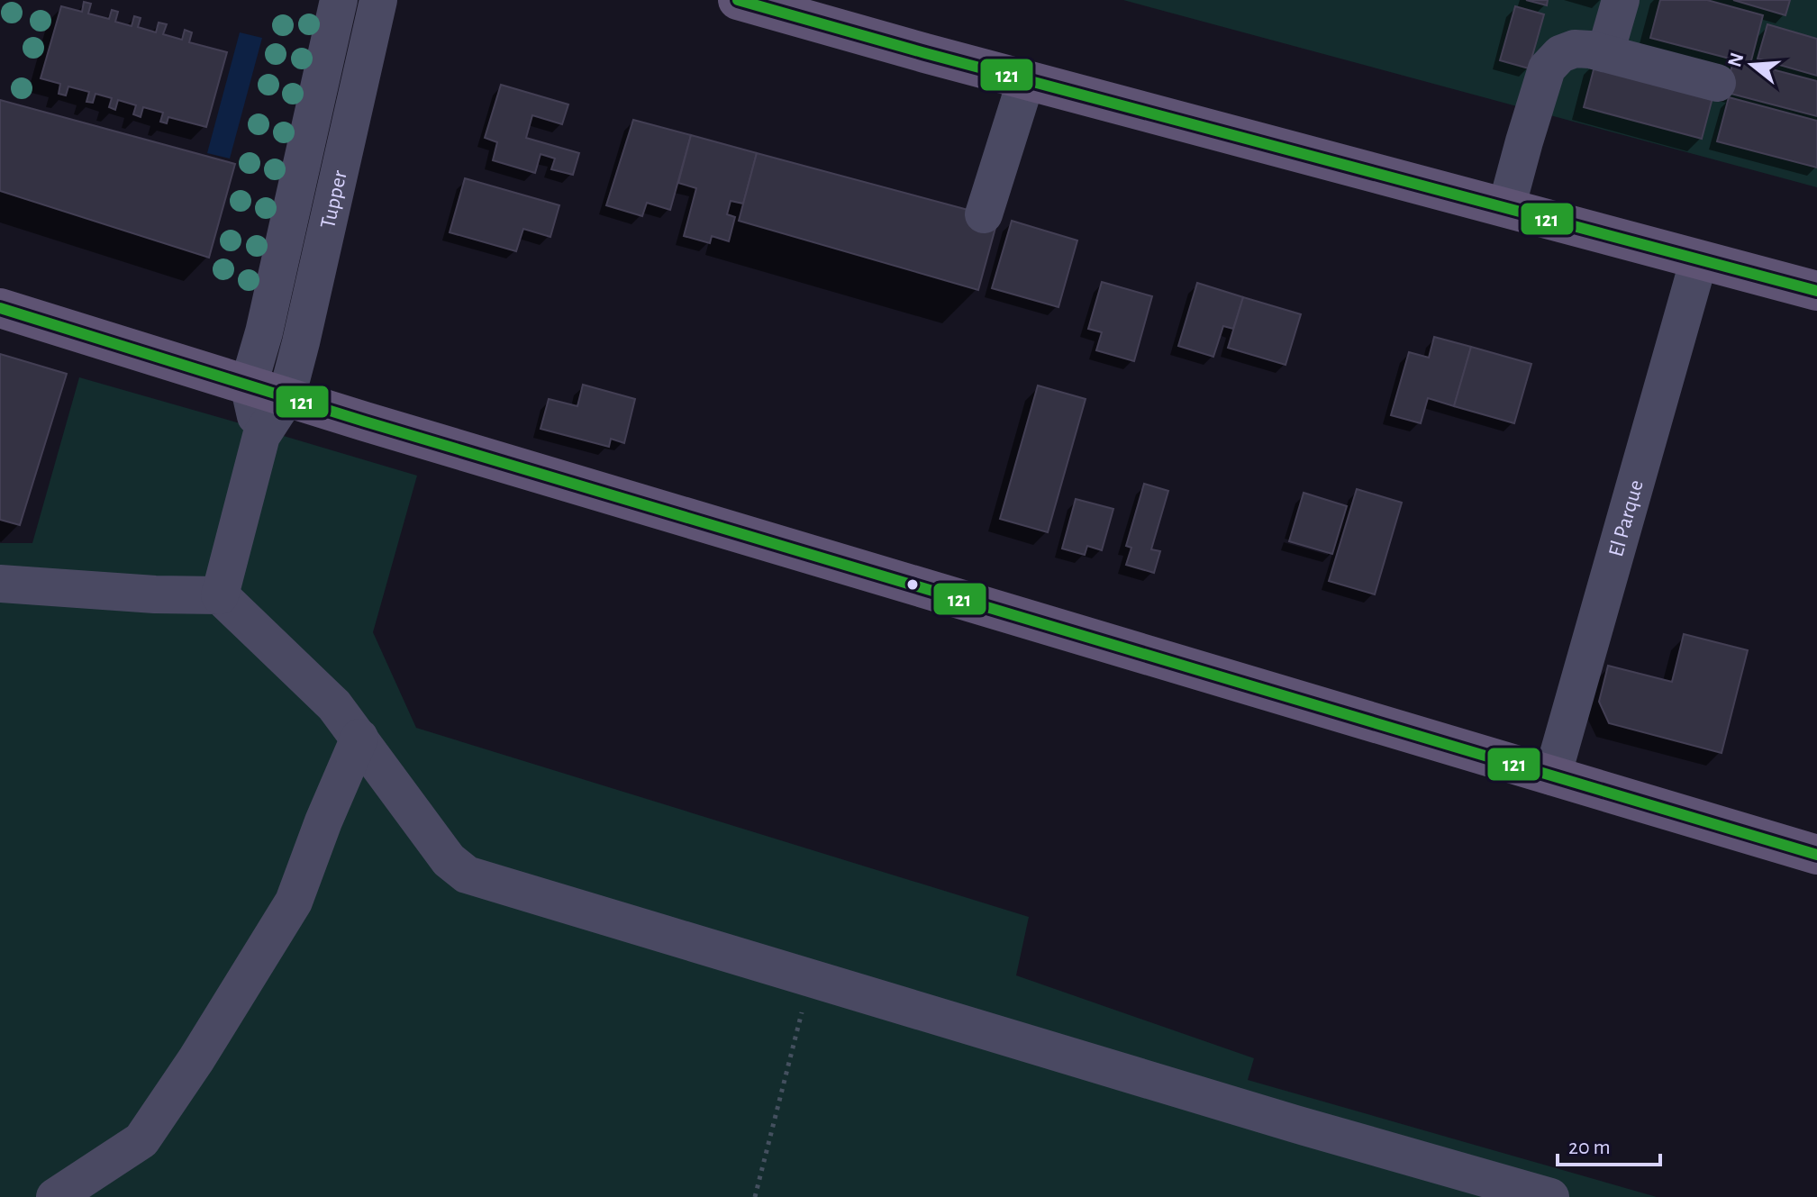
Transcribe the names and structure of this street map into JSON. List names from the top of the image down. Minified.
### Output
{"streets":{"street":["Tupper","El Parque"]},"lines":["transit line 121"],"scale_bar":"20 m","north":"left"}
